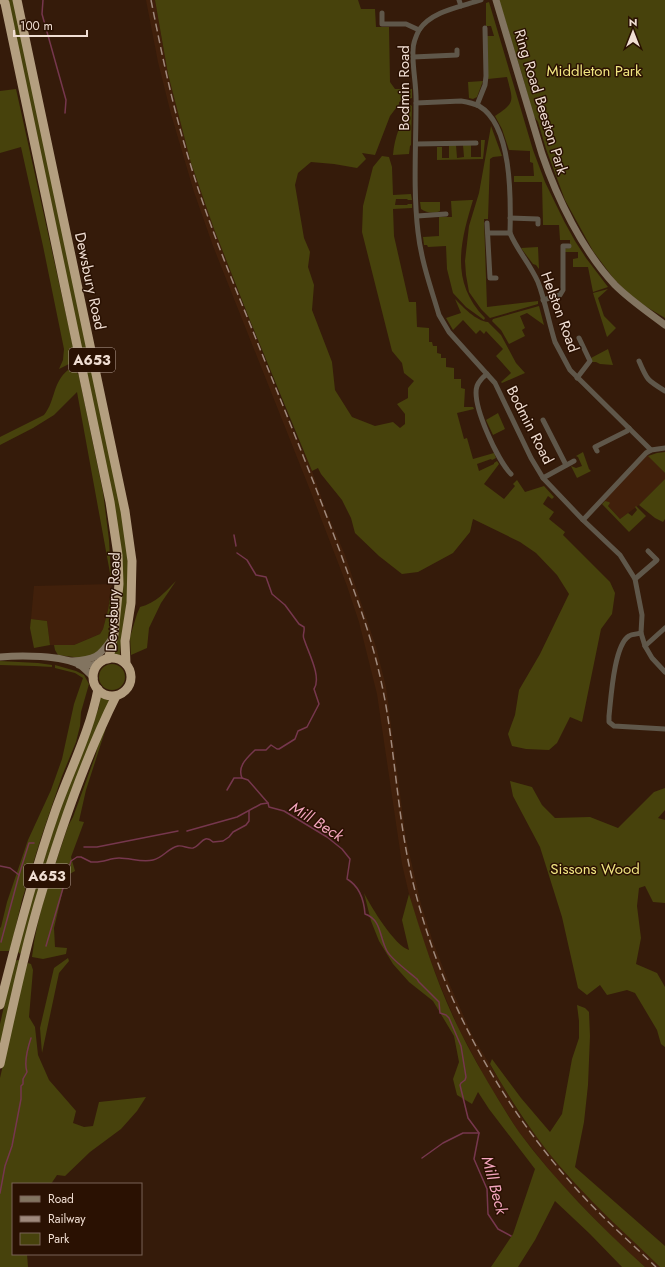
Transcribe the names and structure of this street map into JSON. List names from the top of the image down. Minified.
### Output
{"streets":{"highway":["Dewsbury Road","A653"],"street":["Bodmin Road","Ring Road Beeston Park","Helston Road"]},"crossings":[["Dewsbury Road","A653"]],"water":["Mill Beck"],"parks":["Middleton Park","Sissons Wood"],"legend":["Road","Railway","Park"],"scale_bar":"100 m","north":"top"}
